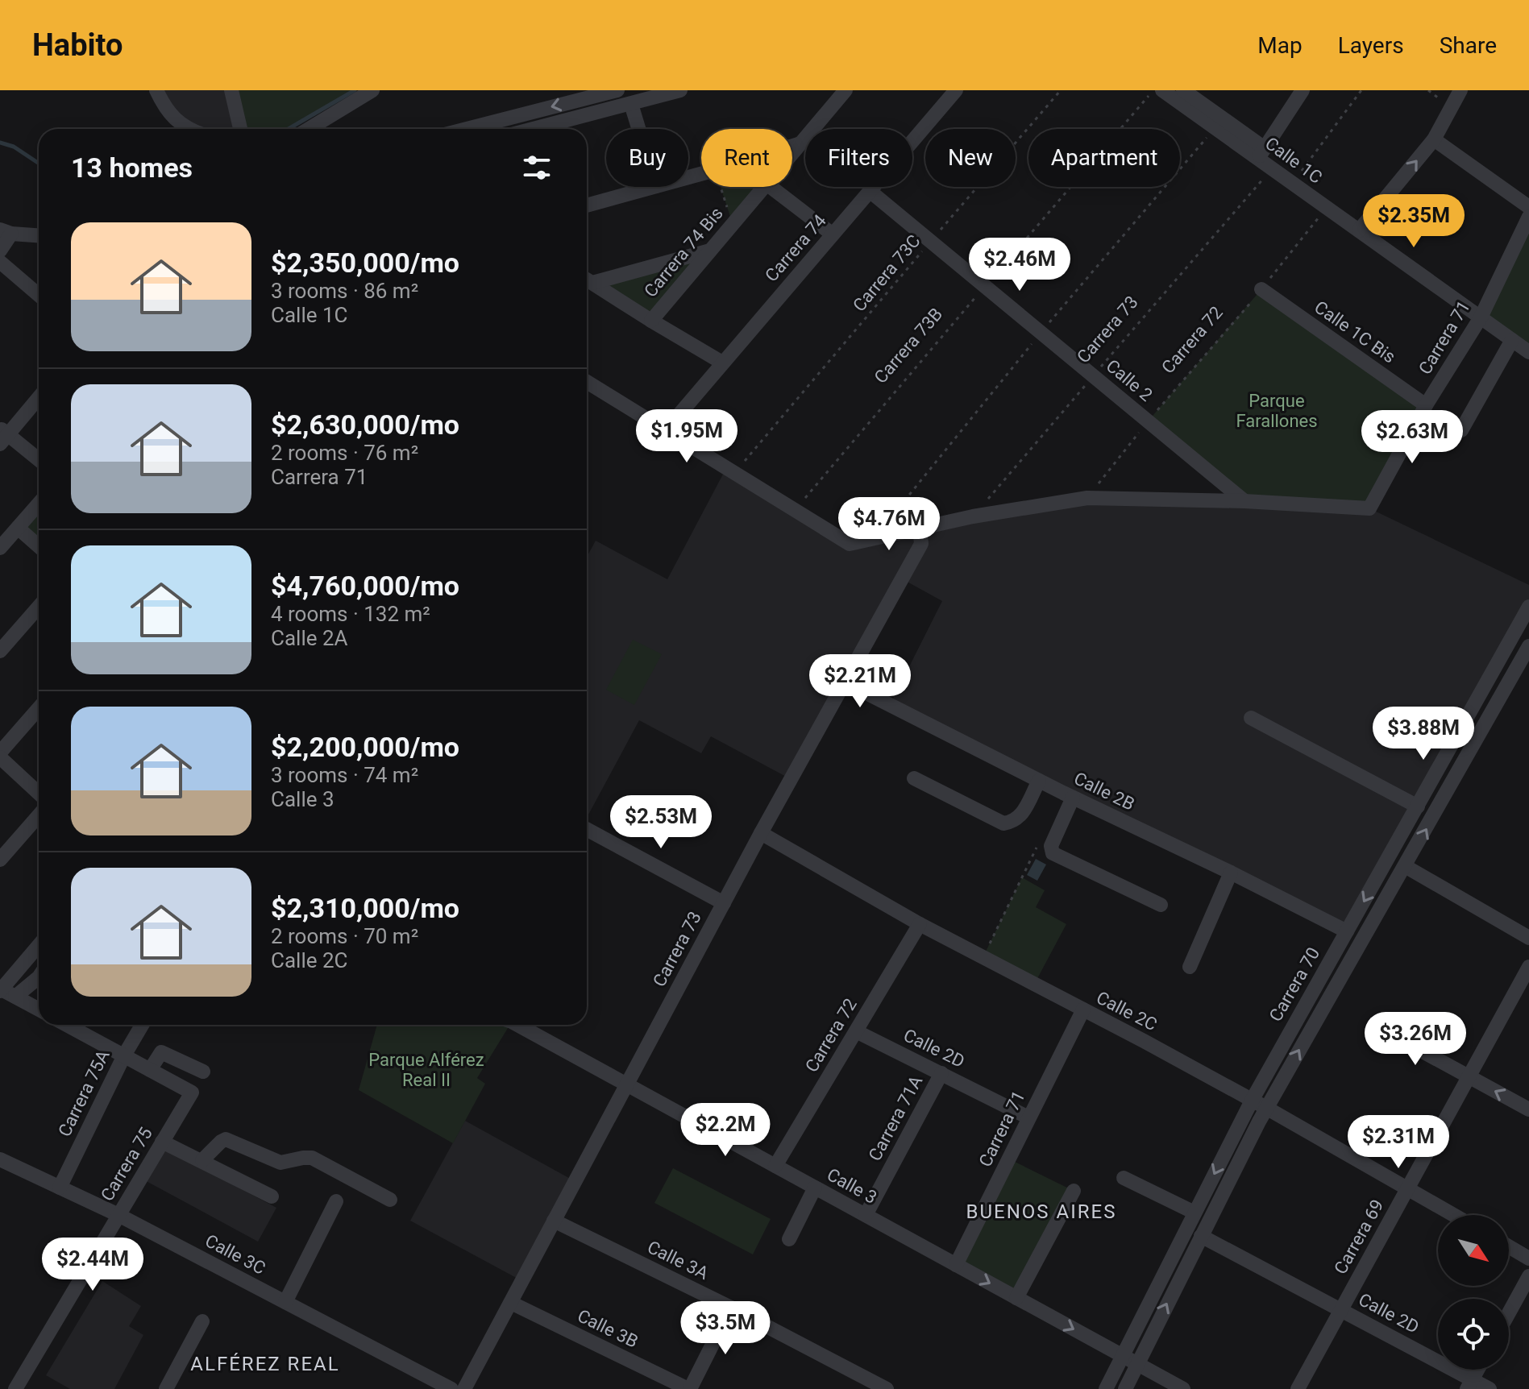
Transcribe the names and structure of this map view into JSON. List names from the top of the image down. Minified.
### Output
{"streets":{"street":["Calle 1C","Carrera 74","Carrera 74 Bis","Carrera 73","Calle 1C Bis","Carrera 71","Carrera 72","Calle 2","Calle 2B","Carrera 70","Calle 2C","Calle 2D","Carrera 75A","Carrera 71A","Carrera 75","Calle 3","Carrera 69","Calle 3C","Calle 3A","Calle 3B"],"path":["Carrera 73C","Carrera 73B"]},"crossings":[["Calle 1C","Carrera 73"],["Calle 1C","Carrera 71"],["Calle 1C","Carrera 72"],["Carrera 74","Calle 2"],["Carrera 73C","Calle 2"],["Carrera 73","Calle 2"],["Carrera 73","Calle 2B"],["Carrera 73","Calle 2C"],["Carrera 73","Calle 3"],["Carrera 73","Calle 3A"],["Carrera 73","Calle 3B"],["Calle 1C Bis","Carrera 71"],["Calle 1C Bis","Carrera 72"],["Carrera 71","Calle 2"],["Carrera 71","Calle 2C"],["Carrera 71","Calle 2D"],["Carrera 71","Calle 3"],["Carrera 72","Calle 2"],["Carrera 72","Calle 2C"],["Carrera 72","Calle 2D"],["Carrera 72","Calle 3"],["Carrera 73B","Calle 2"],["Calle 2B","Carrera 70"],["Carrera 70","Calle 2C"],["Carrera 70","Calle 2D"],["Carrera 70","Calle 3"],["Calle 2C","Carrera 69"],["Calle 2D","Carrera 71A"],["Calle 2D","Carrera 69"],["Carrera 75A","Calle 3C"],["Carrera 71A","Calle 3"],["Carrera 75","Calle 3C"]],"districts":["BUENOS AIRES","ALFÉREZ REAL"],"parks":["Parque Farallones","Parque Alférez Real II"],"north":"bottom right","page":{"header":"Habito","nav":["Map","Layers","Share"],"chip":["Buy","Rent","Filters","New","Apartment"],"heading":"13 homes","price":["$2.35M","$2.46M","$1.95M","$2.63M","$4.76M","$2.21M","$3.88M","$2.53M","$3.26M","$2.2M","$2.31M","$2.44M","$3.5M"],"list":[{"name":"$2,350,000/mo","note":"3 rooms · 86 m² · Calle 1C"},{"name":"$2,630,000/mo","note":"2 rooms · 76 m² · Carrera 71"},{"name":"$4,760,000/mo","note":"4 rooms · 132 m² · Calle 2A"},{"name":"$2,200,000/mo","note":"3 rooms · 74 m² · Calle 3"},{"name":"$2,310,000/mo","note":"2 rooms · 70 m² · Calle 2C"}]}}
